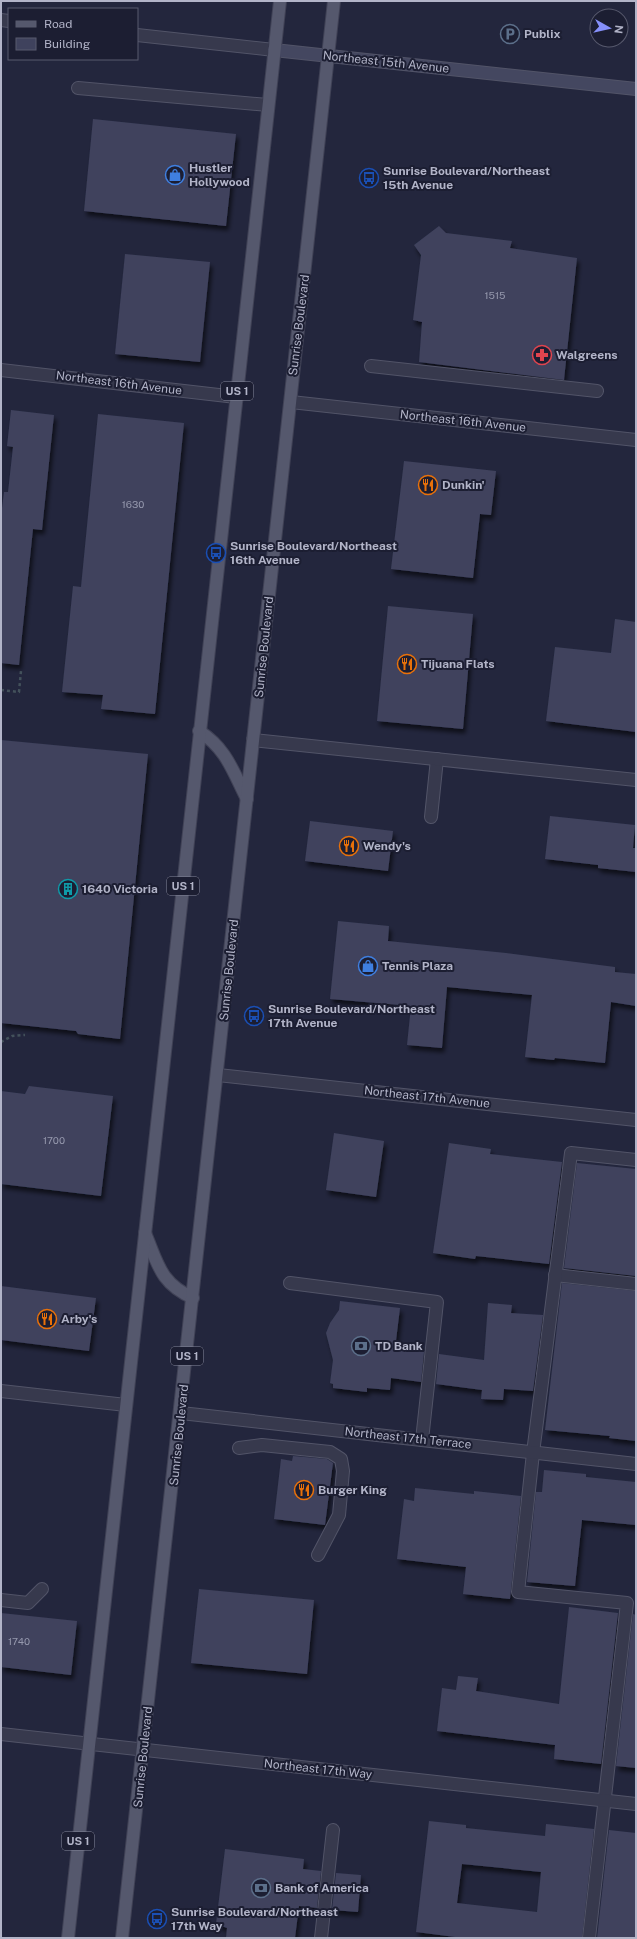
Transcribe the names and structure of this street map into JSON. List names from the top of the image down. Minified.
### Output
{"streets":{"main road":["Sunrise Boulevard","US 1"],"street":["Northeast 15th Avenue","Northeast 16th Avenue","Northeast 17th Avenue","Northeast 17th Terrace","Northeast 17th Way"]},"crossings":[["Northeast 15th Avenue","Sunrise Boulevard"],["Northeast 15th Avenue","US 1"],["Sunrise Boulevard","Northeast 16th Avenue"],["Sunrise Boulevard","Northeast 17th Avenue"],["Sunrise Boulevard","Northeast 17th Terrace"],["Sunrise Boulevard","Northeast 17th Way"],["Northeast 16th Avenue","US 1"],["US 1","Northeast 17th Way"]],"places":{"parking":["Publix"],"shop":["Hustler Hollywood","Tennis Plaza"],"bus stop":["Sunrise Boulevard/Northeast 15th Avenue","Sunrise Boulevard/Northeast 16th Avenue","Sunrise Boulevard/Northeast 17th Avenue","Sunrise Boulevard/Northeast 17th Way"],"pharmacy":["Walgreens"],"restaurant":["Dunkin'","Tijuana Flats","Wendy's","Arby's","Burger King"],"building":["1640 Victoria"],"bank":["TD Bank","Bank of America"]},"house_numbers":["1515","1630","1700","1740"],"legend":["Road","Building"],"north":"right"}
